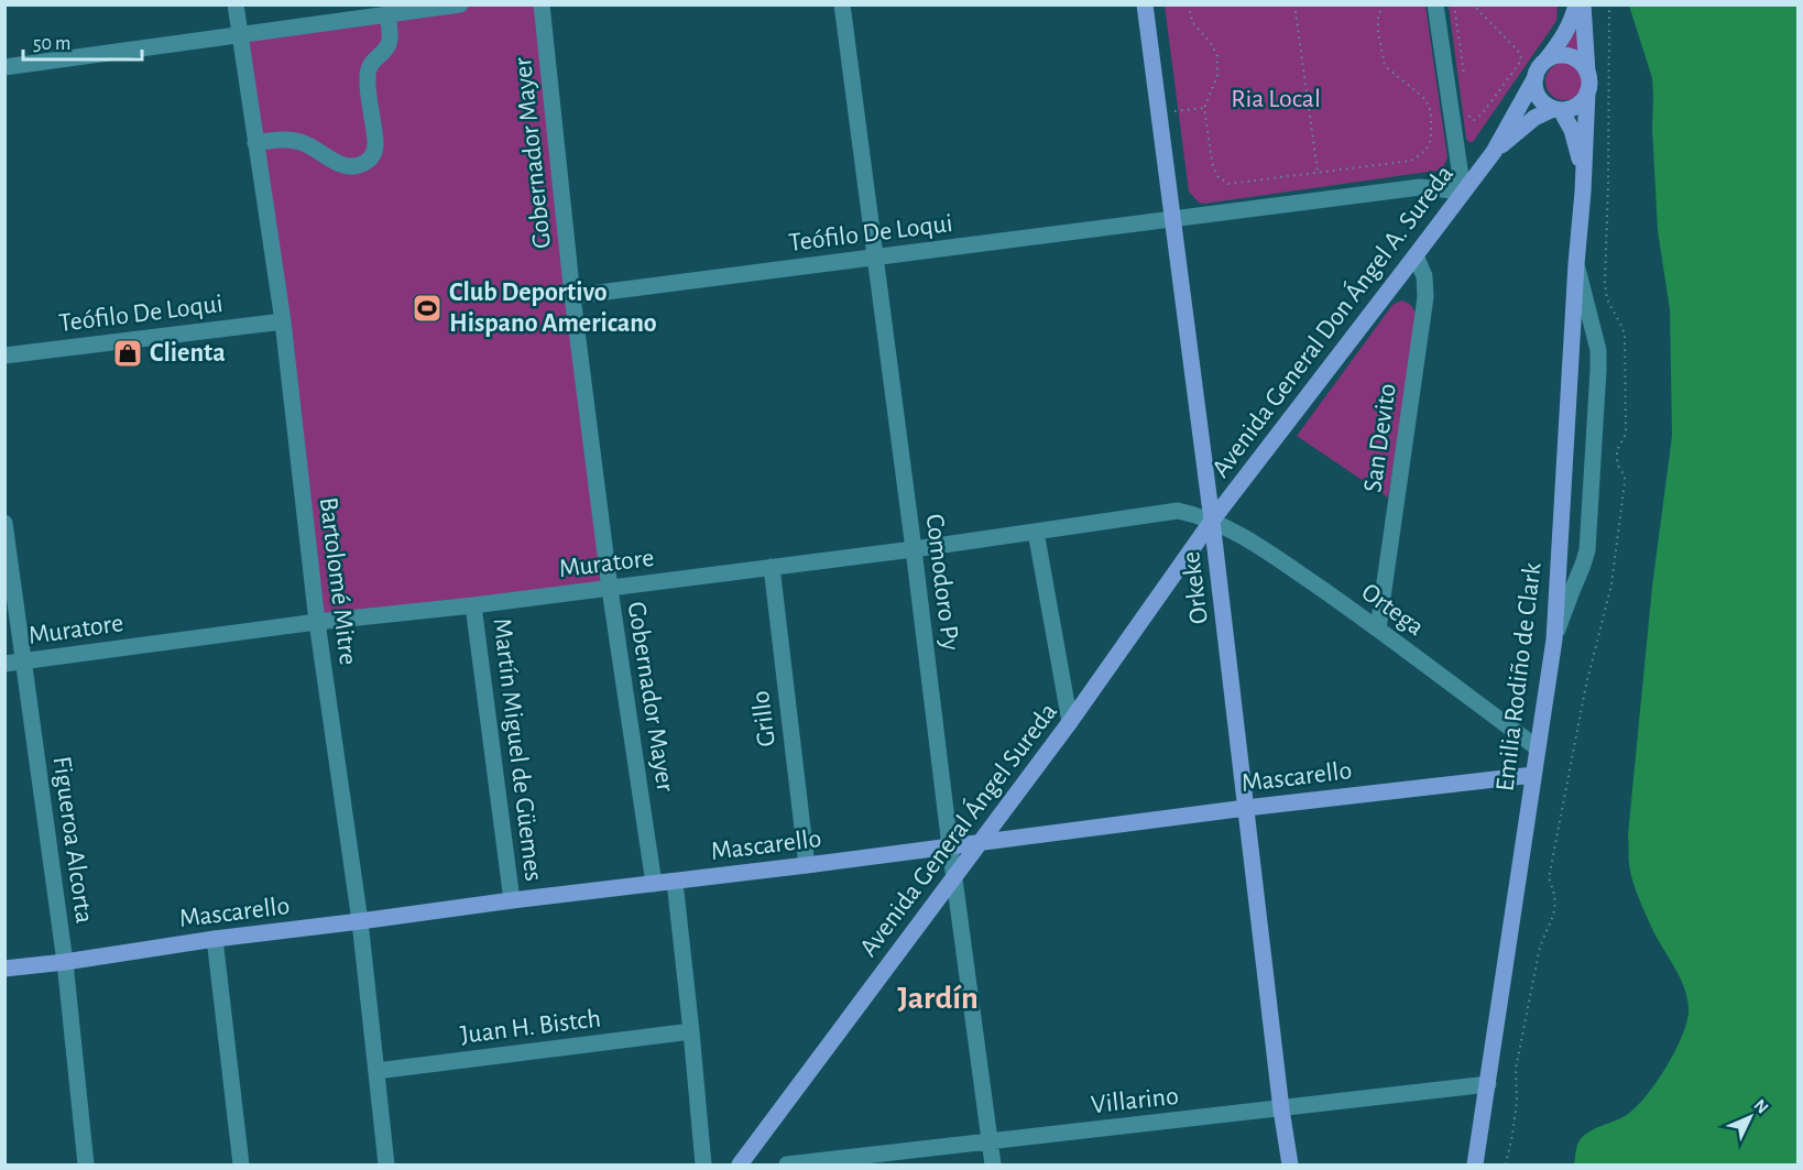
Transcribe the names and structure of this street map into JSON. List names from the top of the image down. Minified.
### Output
{"streets":{"main road":["Avenida General Don Ángel A. Sureda","Orkeke","Emilia Rodiño de Clark","Mascarello","Avenida General Ángel Sureda"],"street":["Gobernador Mayer","Teófilo De Loqui","San Devito","Muratore","Bartolomé Mitre","Comodoro Py","Ortega","Grillo","Martín Miguel de Güemes","Figueroa Alcorta","Juan H. Bistch","Villarino"]},"crossings":[["Gobernador Mayer","Teófilo De Loqui"],["Gobernador Mayer","Muratore"],["Gobernador Mayer","Mascarello"],["Teófilo De Loqui","Avenida General Don Ángel A. Sureda"],["Teófilo De Loqui","Bartolomé Mitre"],["Teófilo De Loqui","Comodoro Py"],["Teófilo De Loqui","Orkeke"],["Avenida General Don Ángel A. Sureda","San Devito"],["Avenida General Don Ángel A. Sureda","Muratore"],["Avenida General Don Ángel A. Sureda","Orkeke"],["Avenida General Don Ángel A. Sureda","Ortega"],["Avenida General Don Ángel A. Sureda","Emilia Rodiño de Clark"],["Avenida General Don Ángel A. Sureda","Avenida General Ángel Sureda"],["San Devito","Ortega"],["Muratore","Bartolomé Mitre"],["Muratore","Comodoro Py"],["Muratore","Orkeke"],["Muratore","Ortega"],["Muratore","Grillo"],["Muratore","Martín Miguel de Güemes"],["Muratore","Avenida General Ángel Sureda"],["Muratore","Figueroa Alcorta"],["Bartolomé Mitre","Mascarello"],["Bartolomé Mitre","Juan H. Bistch"],["Comodoro Py","Mascarello"],["Comodoro Py","Avenida General Ángel Sureda"],["Comodoro Py","Villarino"],["Orkeke","Ortega"],["Orkeke","Mascarello"],["Orkeke","Avenida General Ángel Sureda"],["Orkeke","Villarino"],["Ortega","Emilia Rodiño de Clark"],["Ortega","Avenida General Ángel Sureda"],["Emilia Rodiño de Clark","Mascarello"],["Emilia Rodiño de Clark","Villarino"],["Grillo","Mascarello"],["Martín Miguel de Güemes","Mascarello"],["Mascarello","Avenida General Ángel Sureda"],["Mascarello","Figueroa Alcorta"]],"districts":["Jardín"],"parks":["Ria Local"],"places":{"sports":["Club Deportivo Hispano Americano"],"shop":["Clienta"]},"scale_bar":"50 m","north":"top right"}
